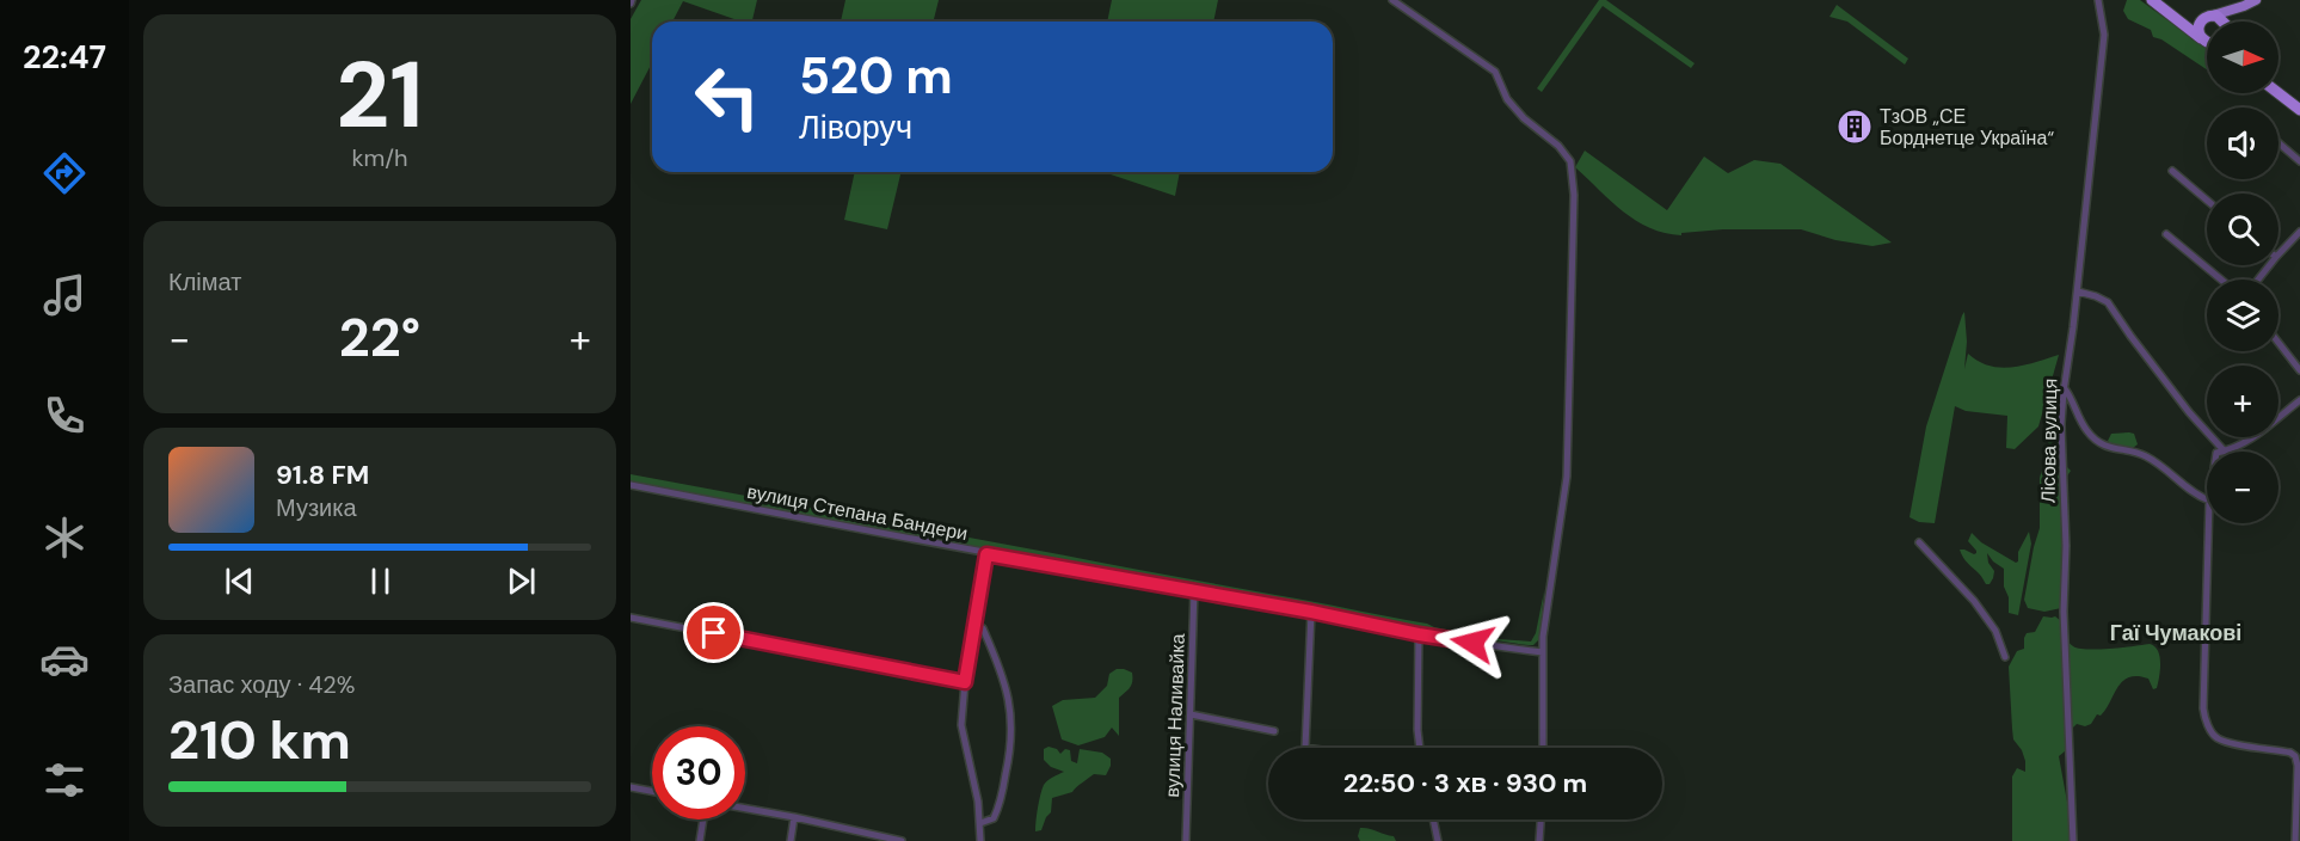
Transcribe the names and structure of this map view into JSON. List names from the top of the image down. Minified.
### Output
{"streets":{"street":["Лісова вулиця","вулиця Степана Бандери","вулиця Наливайка"]},"crossings":[["вулиця Степана Бандери","вулиця Наливайка"]],"districts":["Гаї Чумакові"],"places":{"building":["ТзОВ „СЕ Борднетце Україна“"]},"north":"right","page":{"tabs":"22:47","tile":[["21","km/h"],"Клімат",["Запас ходу · 42%","210 km"]],"map_buttons":["+","−"],"turn":["520 m","Ліворуч"],"heat":["−","22°","+"],"song":["91.8 FM","Музика"],"limit":"30","trip":"22:50 · 3 хв · 930 m"}}
